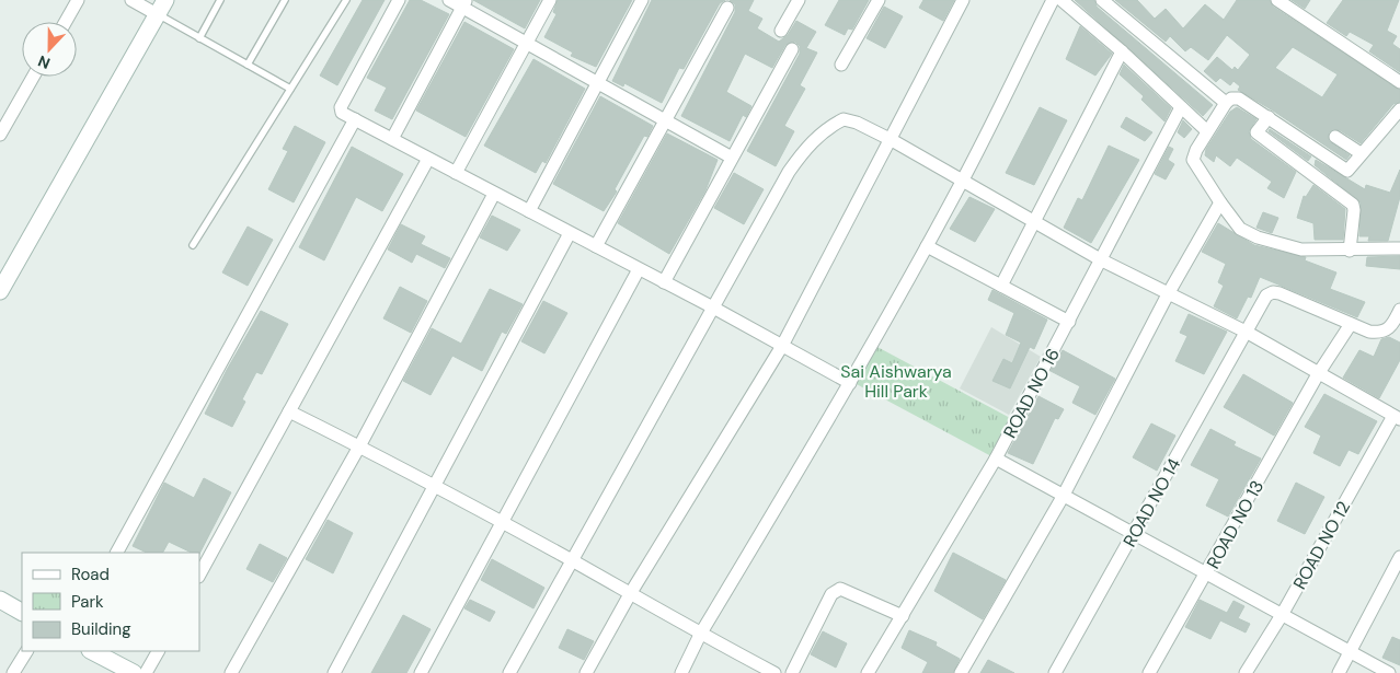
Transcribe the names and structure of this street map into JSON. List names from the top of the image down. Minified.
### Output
{"streets":{"street":["ROAD NO 16","ROAD NO 14","ROAD NO 13","ROAD NO 12"]},"crossings":[["ROAD NO 14","ROAD NO 13"]],"parks":["Sai Aishwarya Hill Park"],"legend":["Road","Park","Building"],"north":"bottom"}
